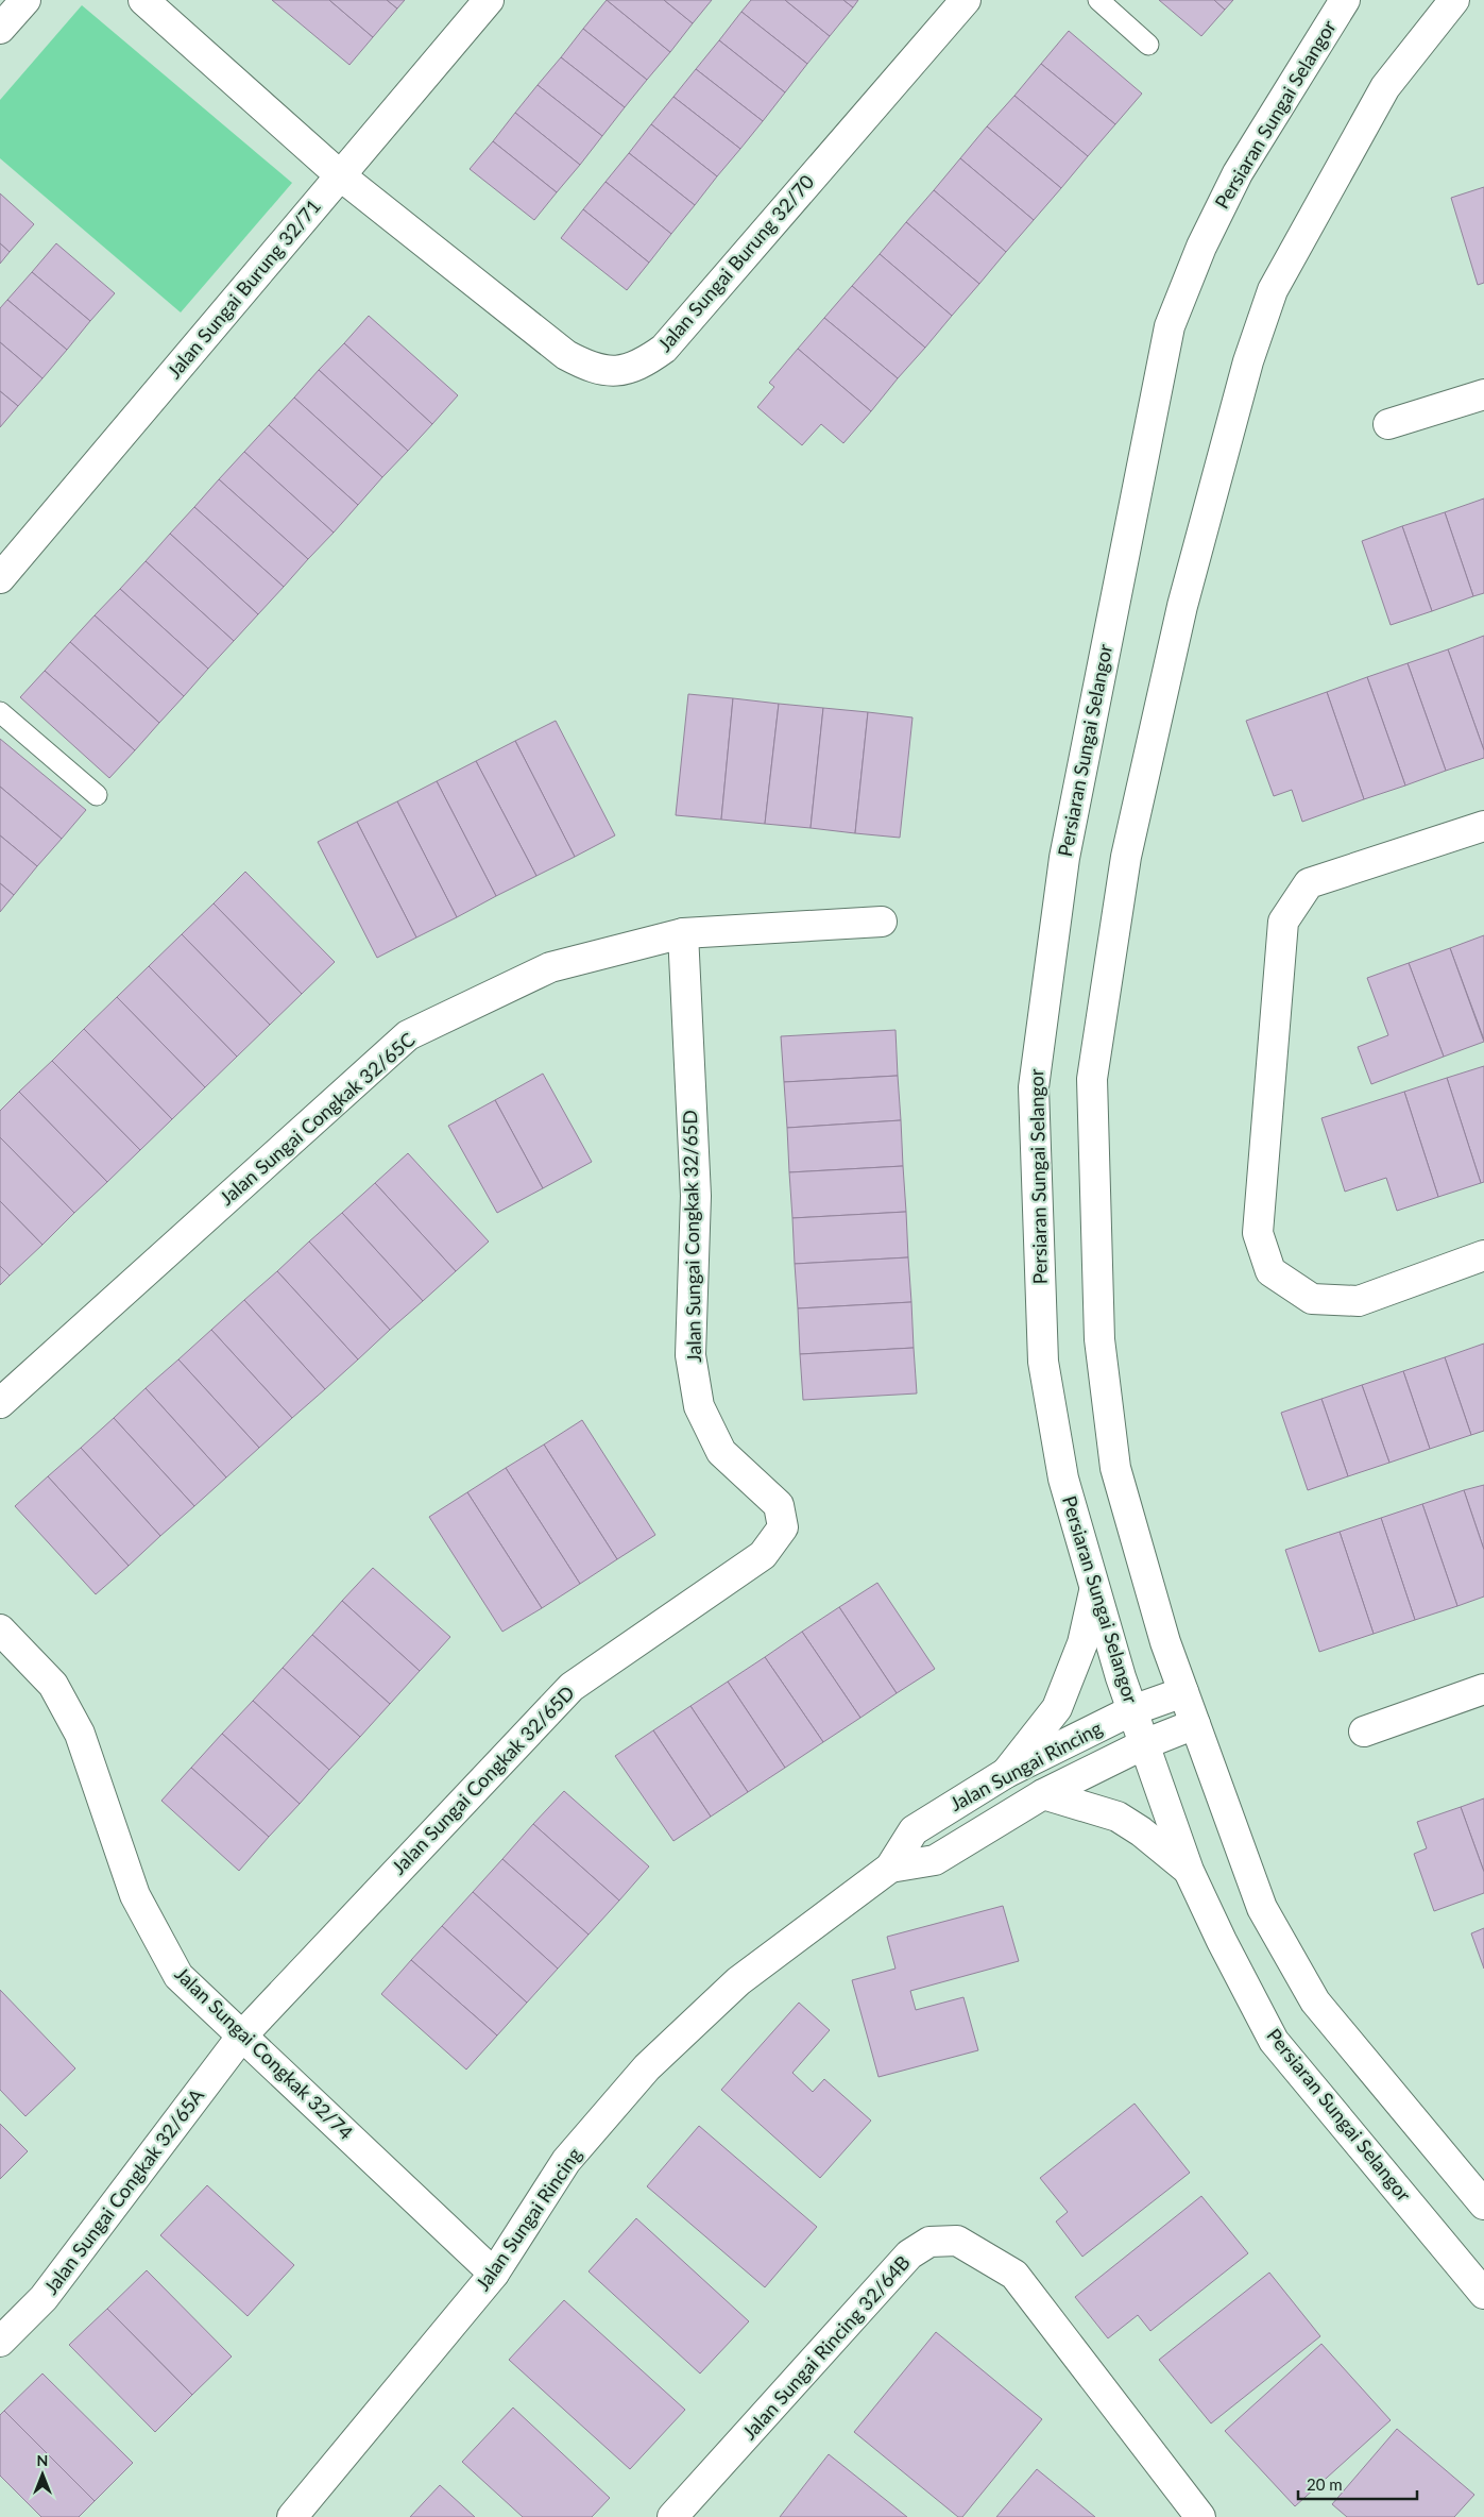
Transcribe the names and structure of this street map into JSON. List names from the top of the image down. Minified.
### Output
{"streets":{"street":["Persiaran Sungai Selangor","Jalan Sungai Burung 32/70","Jalan Sungai Burung 32/71","Jalan Sungai Congkak 32/65C","Jalan Sungai Congkak 32/65D","Jalan Sungai Rincing","Jalan Sungai Congkak 32/74","Jalan Sungai Congkak 32/65A","Jalan Sungai Rincing 32/64B"]},"crossings":[["Persiaran Sungai Selangor","Jalan Sungai Rincing"],["Jalan Sungai Burung 32/70","Jalan Sungai Burung 32/71"],["Jalan Sungai Congkak 32/65C","Jalan Sungai Congkak 32/65D"],["Jalan Sungai Congkak 32/65D","Jalan Sungai Congkak 32/74"],["Jalan Sungai Congkak 32/65D","Jalan Sungai Congkak 32/65A"],["Jalan Sungai Rincing","Jalan Sungai Congkak 32/74"],["Jalan Sungai Congkak 32/74","Jalan Sungai Congkak 32/65A"]],"scale_bar":"20 m","north":"top"}
